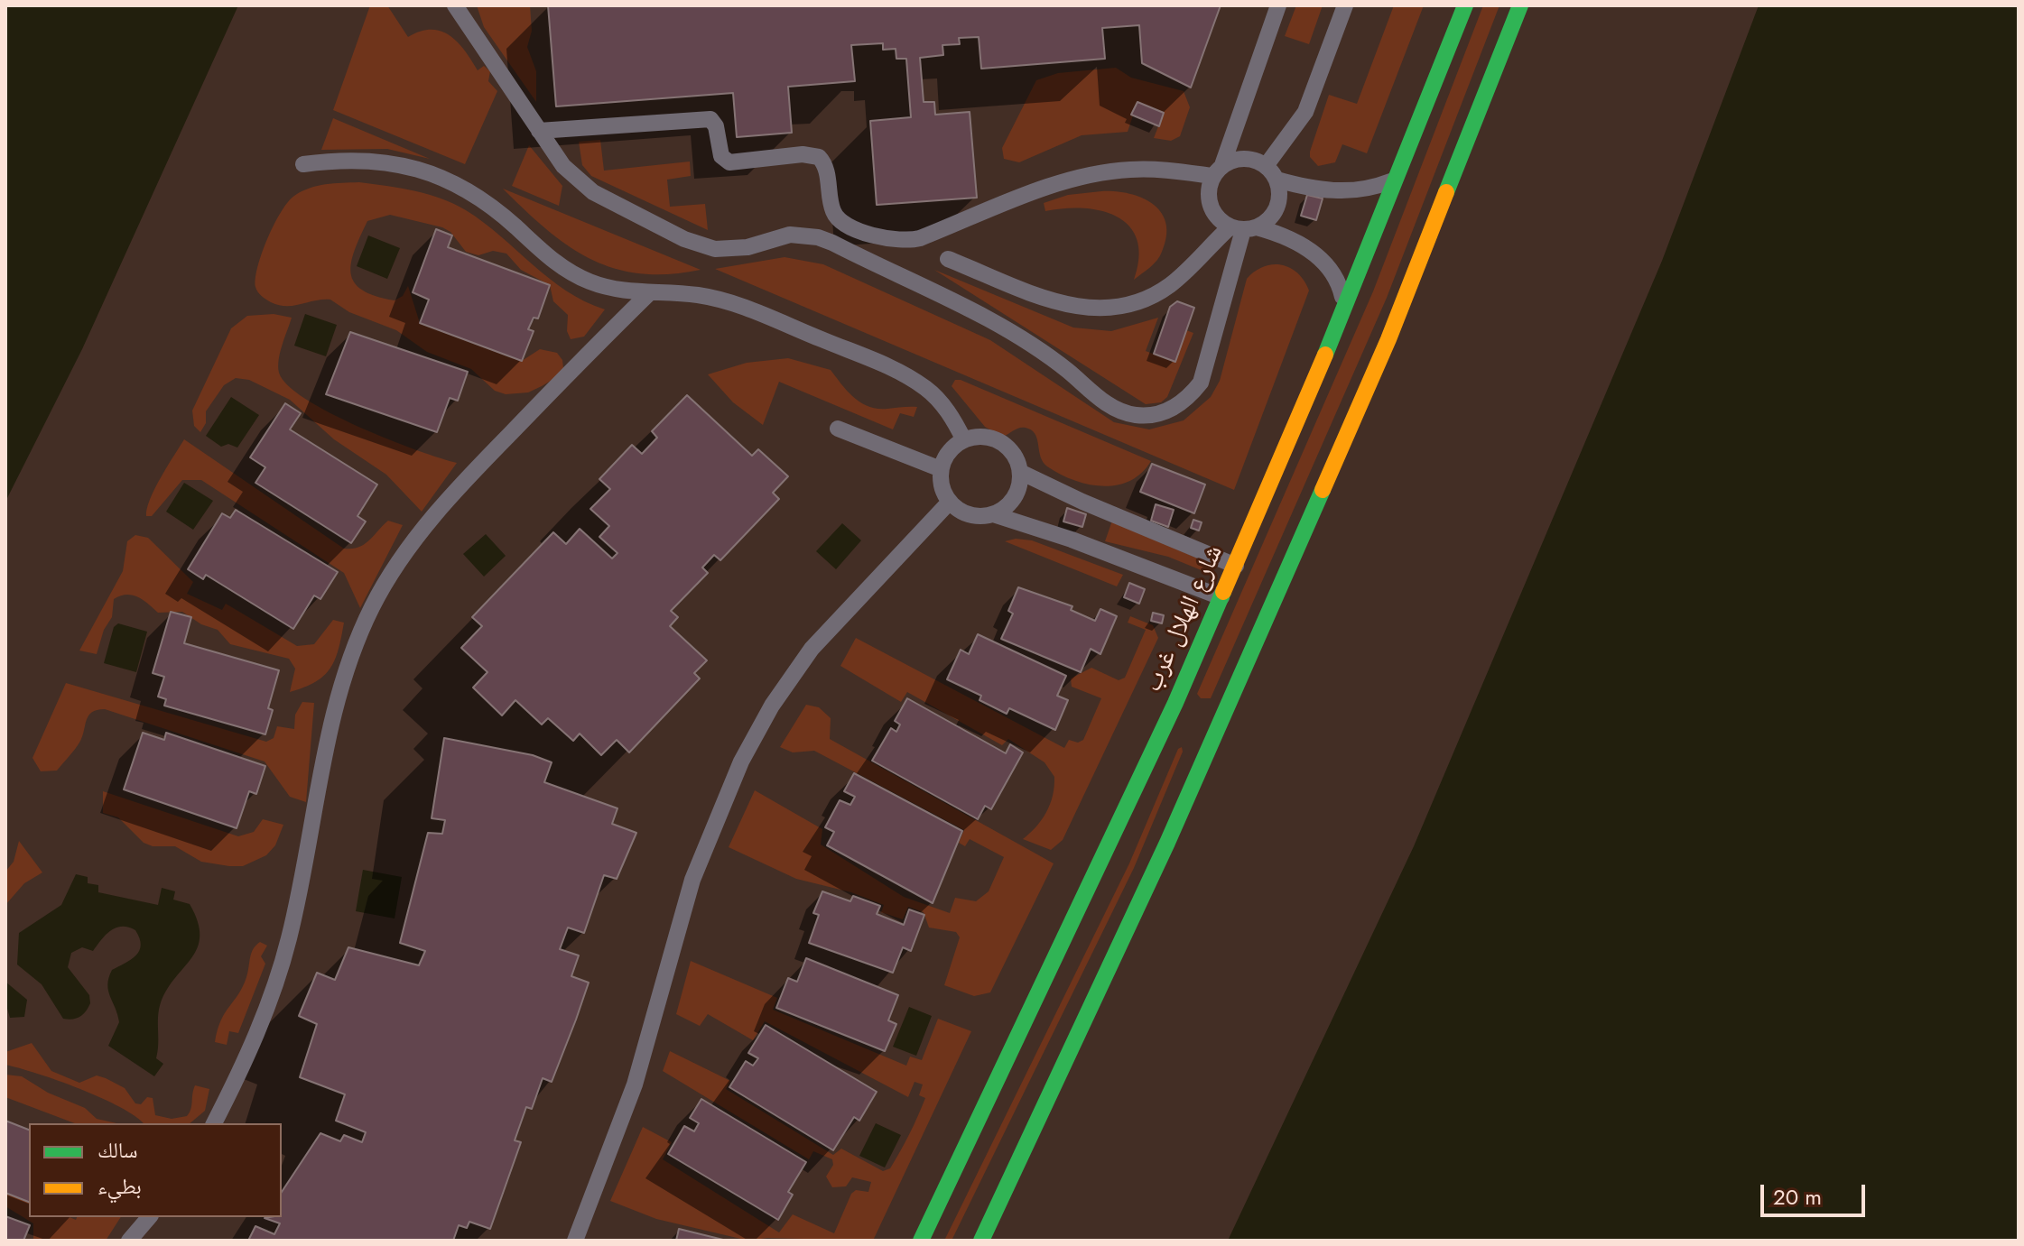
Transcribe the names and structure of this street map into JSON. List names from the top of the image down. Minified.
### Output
{"streets":{"main road":["شارع الهلال غرب"]},"legend":["سالك","بطيء"],"scale_bar":"20 m"}
